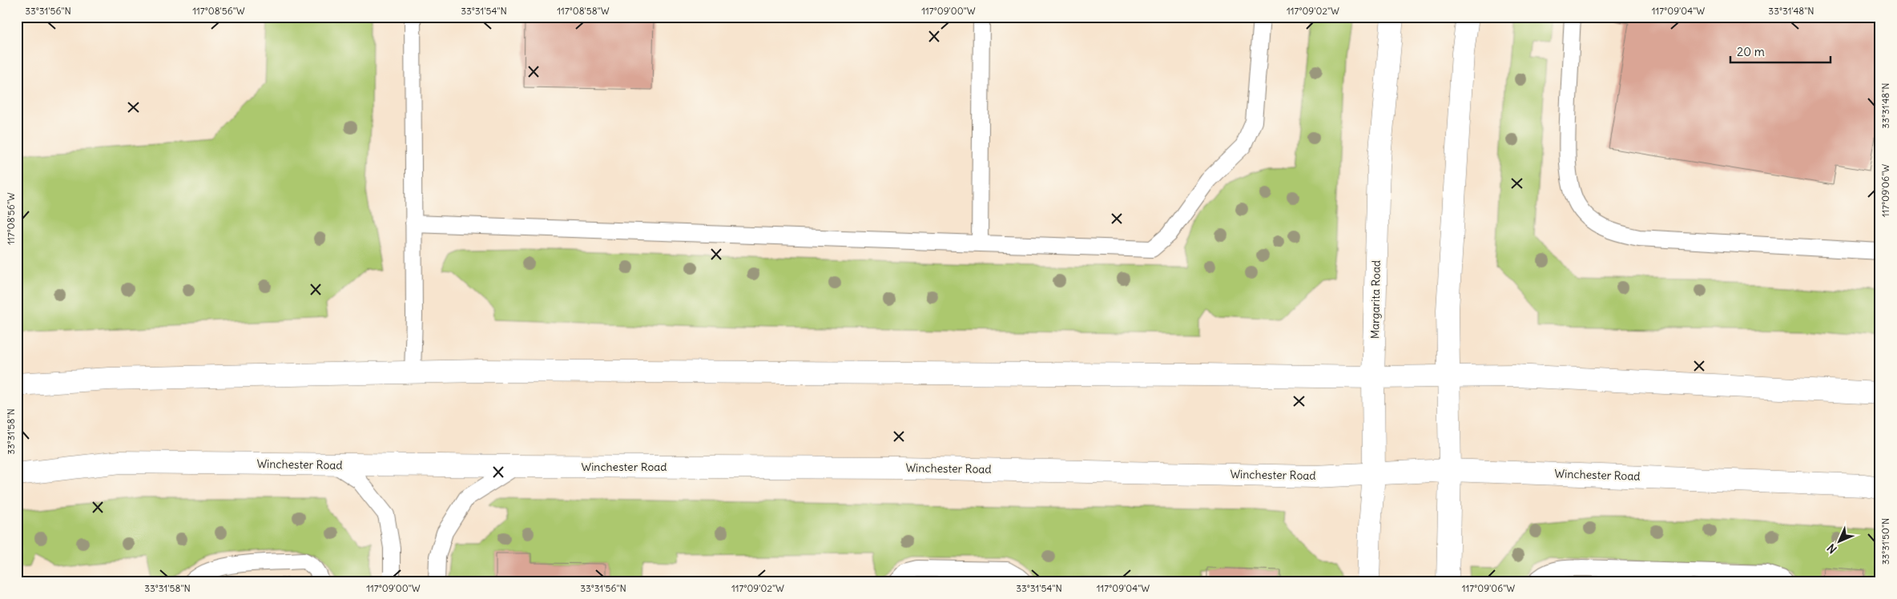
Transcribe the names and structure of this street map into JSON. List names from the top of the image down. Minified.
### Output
{"streets":{"main road":["Margarita Road","Winchester Road"]},"crossings":[["Margarita Road","Winchester Road"]],"scale_bar":"20 m","north":"bottom left","coordinates":["33°31'56\"N","117°08'56\"W","33°31'54\"N","117°08'58\"W","117°09'00\"W","117°09'02\"W","117°09'04\"W","33°31'48\"N","117°09'06\"W","33°31'58\"N","33°31'50\"N"]}
